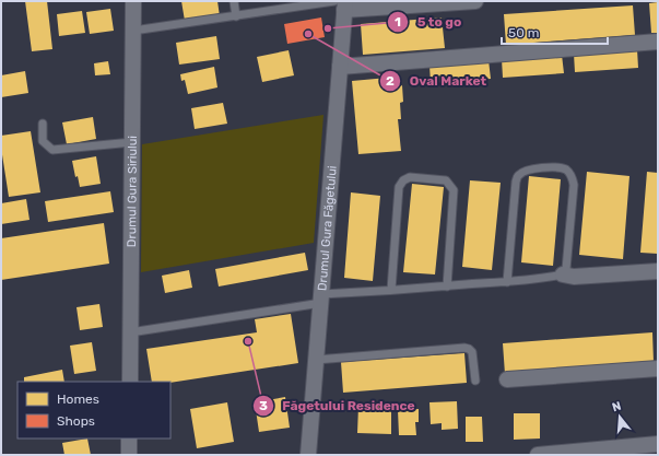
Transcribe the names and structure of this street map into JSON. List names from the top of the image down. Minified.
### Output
{"streets":{"street":["Drumul Gura Siriului","Drumul Gura Făgetului"]},"places":["5 to go","Oval Market","Făgetului Residence"],"legend":["Homes","Shops"],"scale_bar":"50 m","north":"top"}
